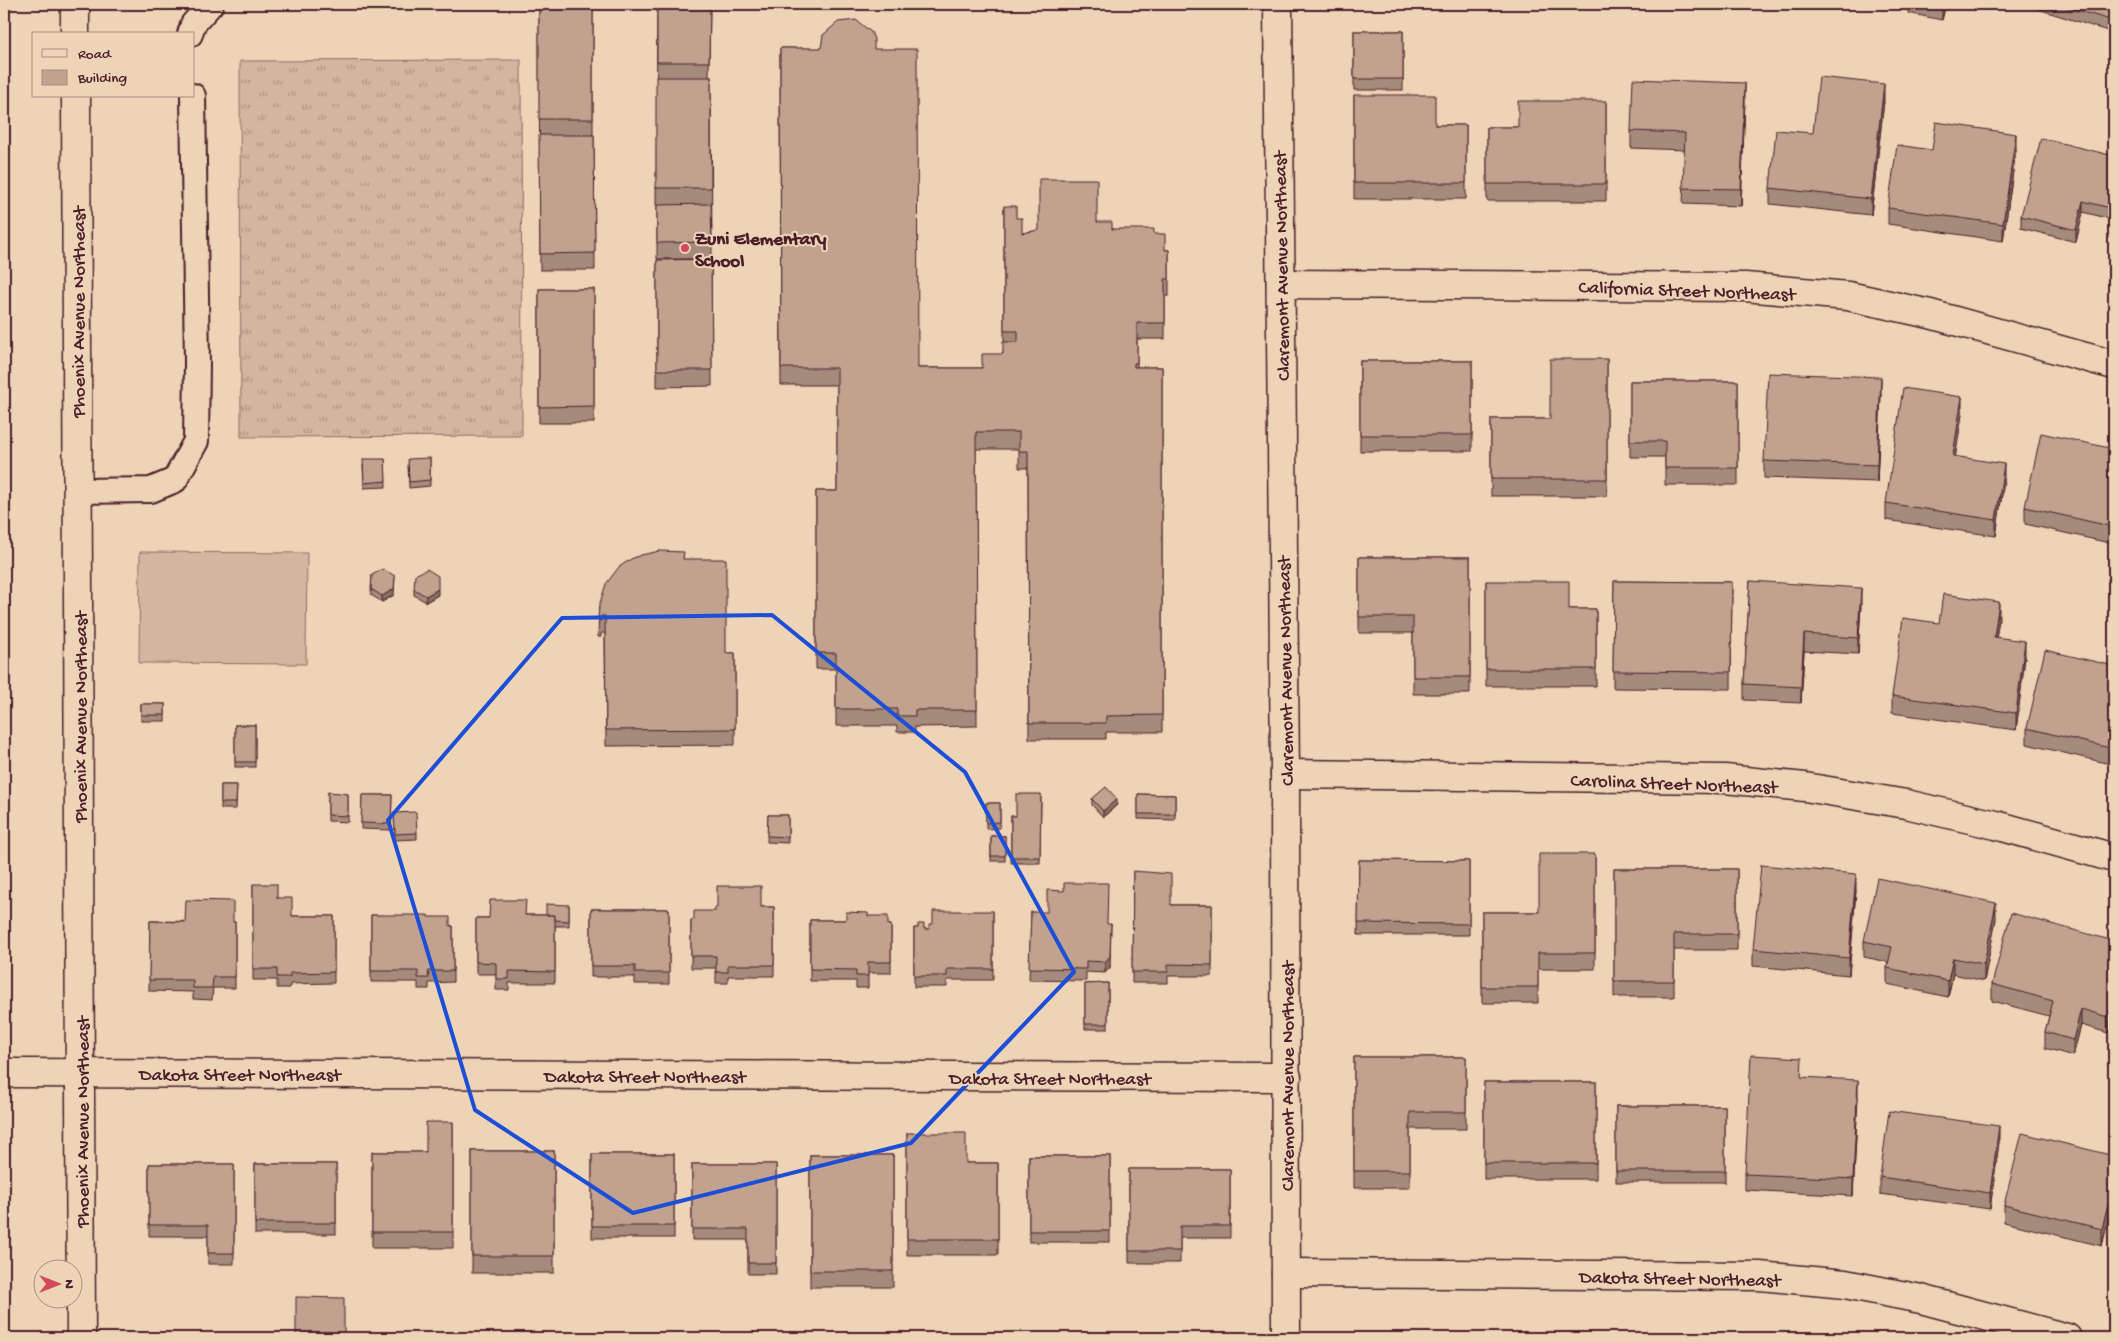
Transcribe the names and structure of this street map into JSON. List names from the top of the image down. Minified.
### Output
{"streets":{"street":["Claremont Avenue Northeast","California Street Northeast","Phoenix Avenue Northeast","Carolina Street Northeast","Dakota Street Northeast"]},"crossings":[["Claremont Avenue Northeast","California Street Northeast"],["Claremont Avenue Northeast","Carolina Street Northeast"],["Claremont Avenue Northeast","Dakota Street Northeast"],["Phoenix Avenue Northeast","Dakota Street Northeast"]],"places":["Zuni Elementary School"],"legend":["Road","Building"],"north":"right"}
